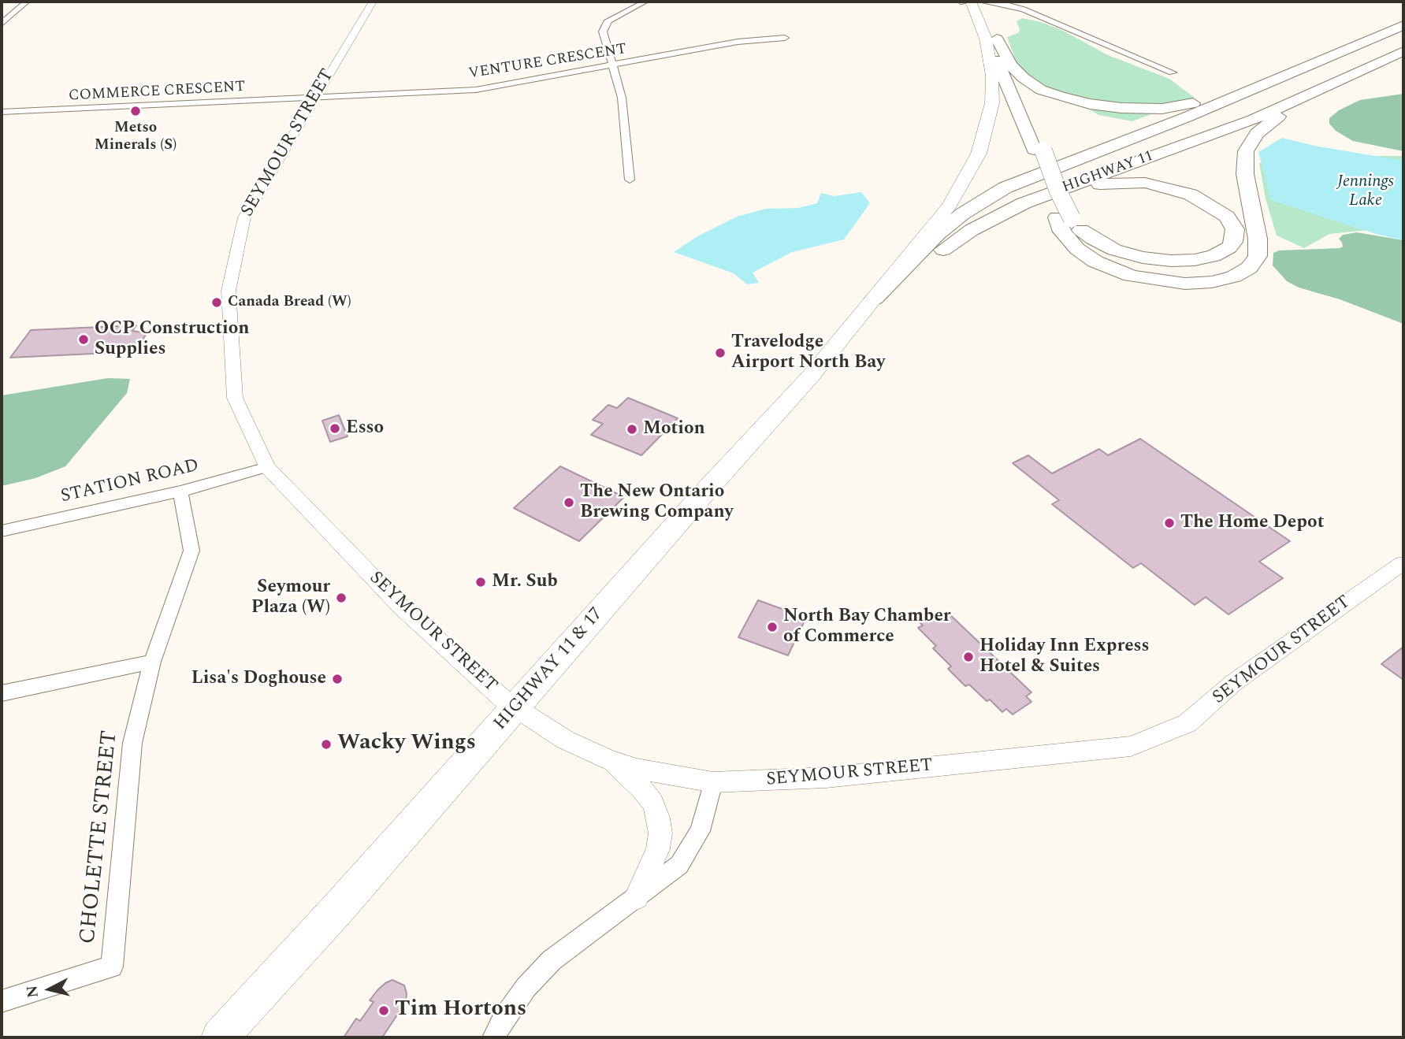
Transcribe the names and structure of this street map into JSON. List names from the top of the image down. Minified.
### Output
{"streets":{"highway":["HIGHWAY 11","HIGHWAY 11 & 17"],"street":["VENTURE CRESCENT","COMMERCE CRESCENT","SEYMOUR STREET","STATION ROAD","CHOLETTE STREET"]},"crossings":[["VENTURE CRESCENT","COMMERCE CRESCENT"],["VENTURE CRESCENT","SEYMOUR STREET"],["COMMERCE CRESCENT","SEYMOUR STREET"],["SEYMOUR STREET","STATION ROAD"],["SEYMOUR STREET","HIGHWAY 11 & 17"],["HIGHWAY 11","HIGHWAY 11 & 17"],["STATION ROAD","CHOLETTE STREET"]],"water":["Jennings Lake"],"places":["Metso Minerals (S)","Canada Bread (W)","OCP Construction Supplies","Travelodge Airport North Bay","Esso","Motion","The New Ontario Brewing Company","The Home Depot","Mr. Sub","Seymour Plaza (W)","North Bay Chamber of Commerce","Holiday Inn Express Hotel & Suites","Lisa's Doghouse","Wacky Wings","Tim Hortons"],"north":"left"}
